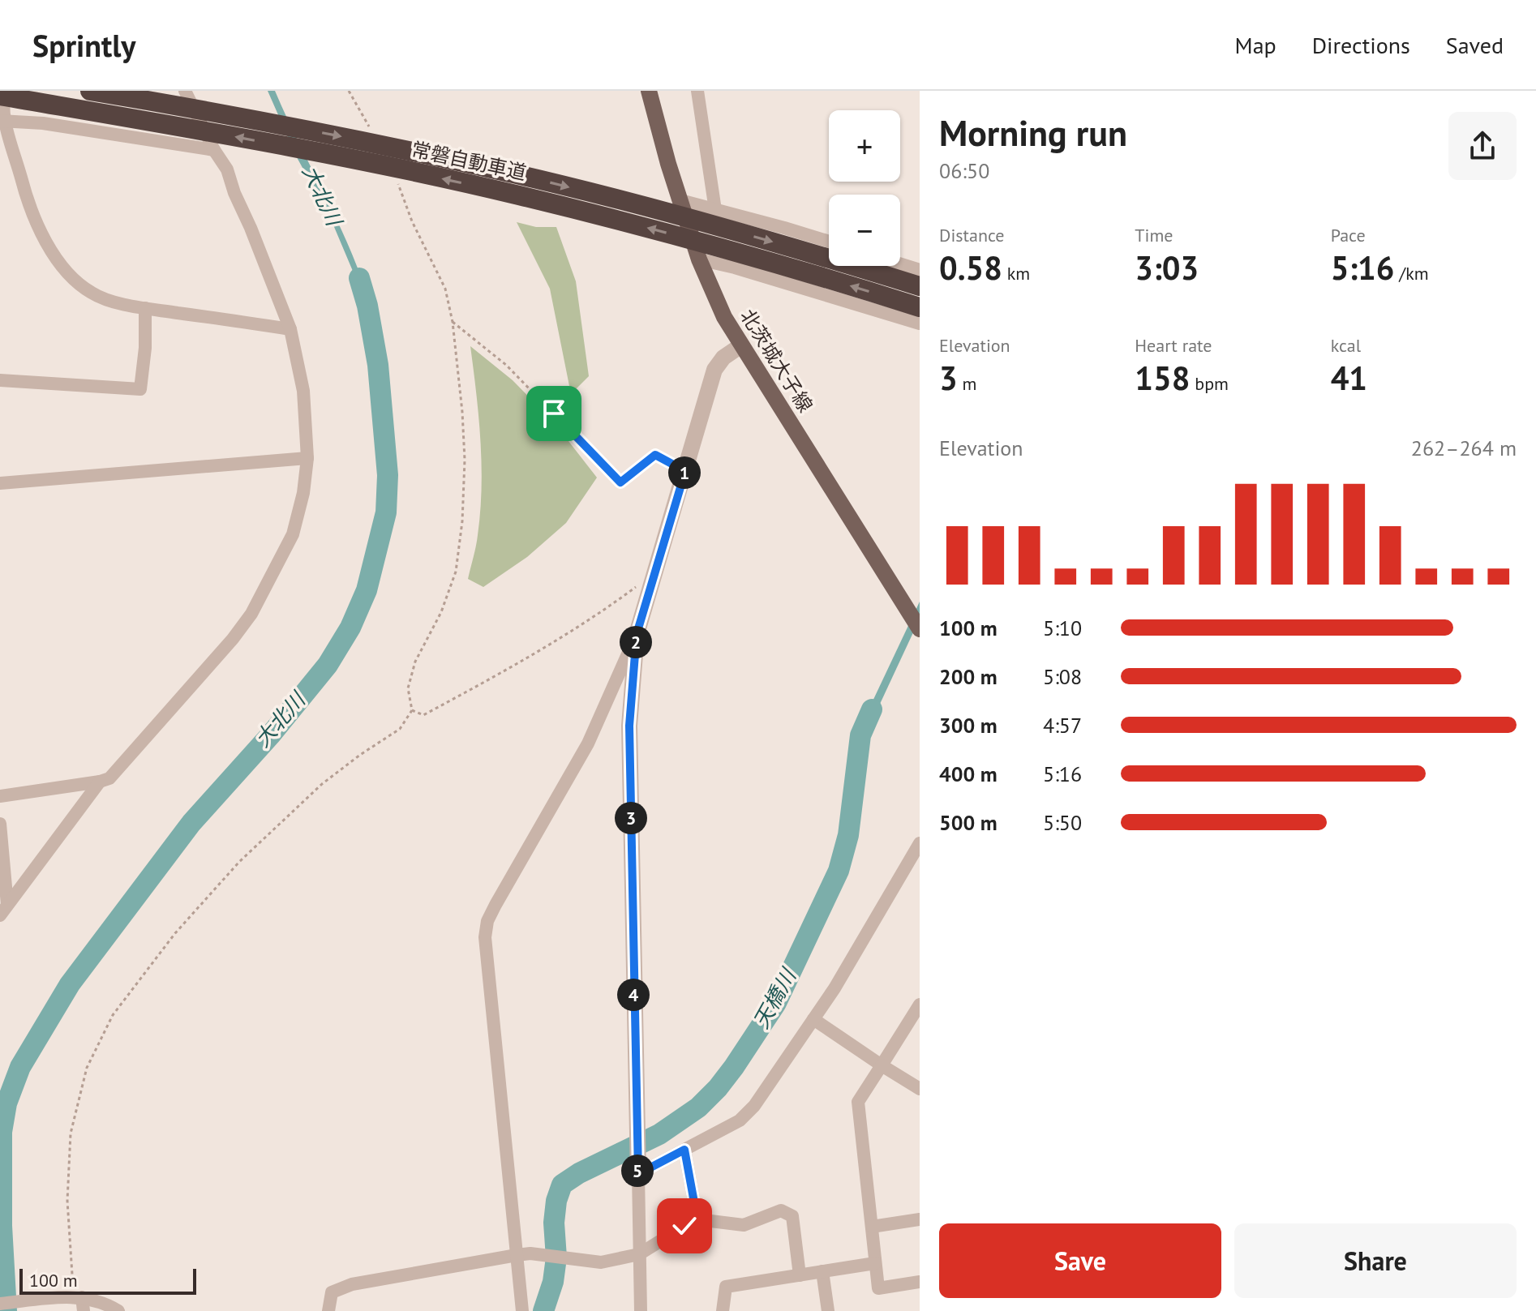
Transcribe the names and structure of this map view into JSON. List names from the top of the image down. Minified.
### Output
{"streets":{"highway":["常磐自動車道"],"main road":["北茨城大子線"]},"water":["大北川","天橋川"],"scale_bar":"100 m","page":{"header":"Sprintly","nav":["Map","Directions","Saved"],"heading":["Morning run","06:50"],"map_buttons":["+","−"],"stats":[["Distance","0.58 km"],["Time","3:03"],["Pace","5:16 /km"],["Elevation","3 m"],["Heart rate","158 bpm"],["kcal","41"]],"chart":["Elevation","262–264 m"],"pins":["1","2","3","4","5"],"list":[{"name":"100 m","note":"5:10"},{"name":"200 m","note":"5:08"},{"name":"300 m","note":"4:57"},{"name":"400 m","note":"5:16"},{"name":"500 m","note":"5:50"}],"buttons":["Save","Share"],"scale":"100 m"}}
